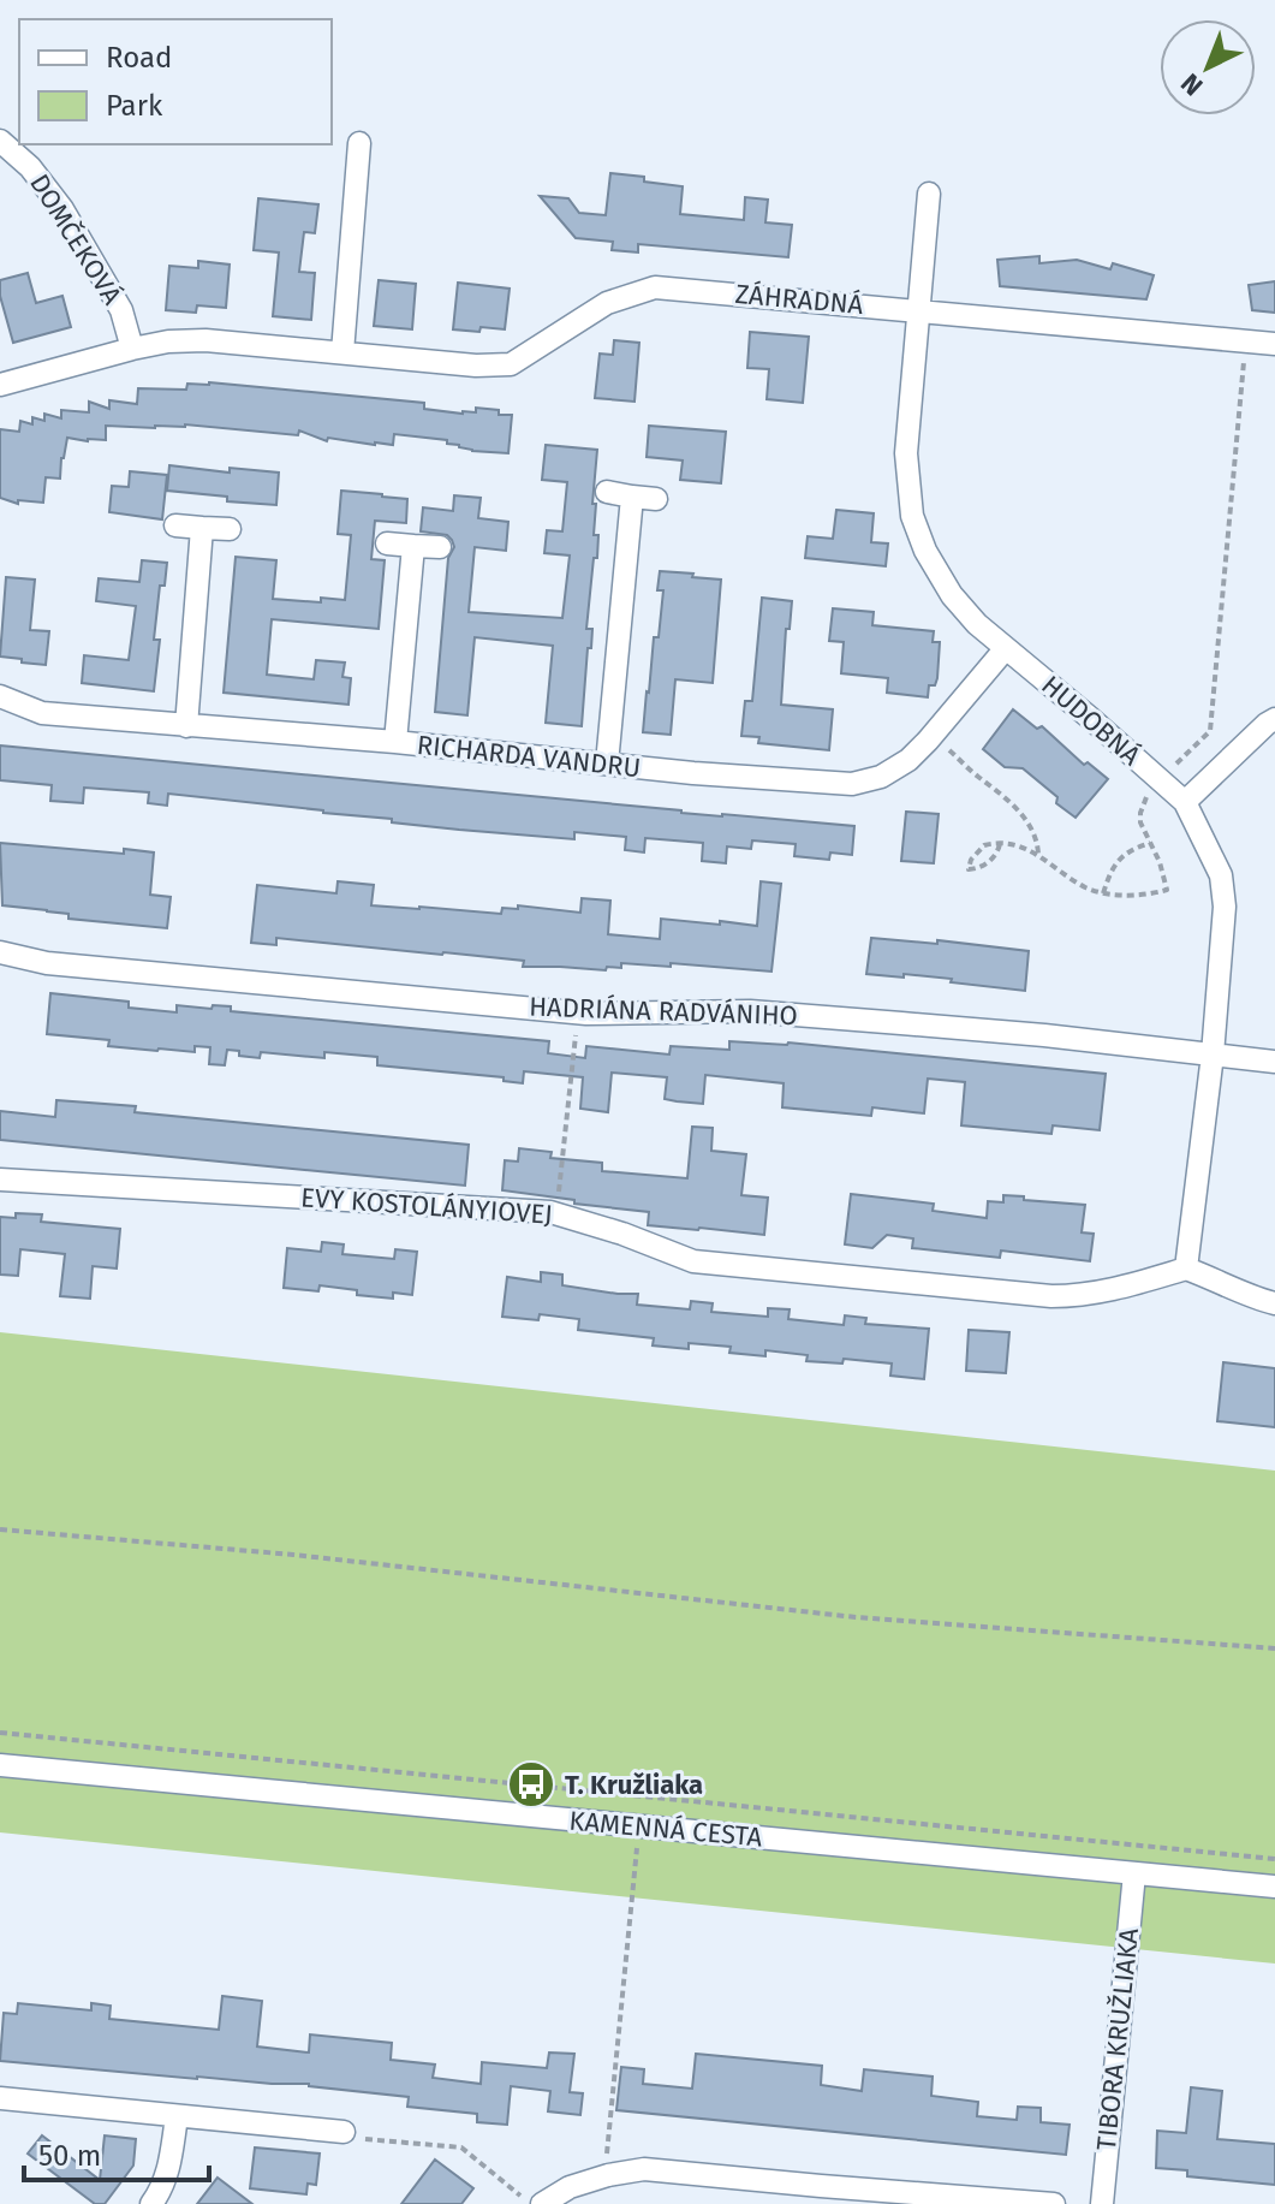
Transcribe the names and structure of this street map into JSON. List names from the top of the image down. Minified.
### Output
{"streets":{"street":["DOMČEKOVÁ","ZÁHRADNÁ","HUDOBNÁ","RICHARDA VANDRU","HADRIÁNA RADVÁNIHO","EVY KOSTOLÁNYIOVEJ","KAMENNÁ CESTA","TIBORA KRUŽLIAKA"]},"crossings":[["DOMČEKOVÁ","ZÁHRADNÁ"],["ZÁHRADNÁ","HUDOBNÁ"],["HUDOBNÁ","RICHARDA VANDRU"],["HUDOBNÁ","HADRIÁNA RADVÁNIHO"],["HUDOBNÁ","EVY KOSTOLÁNYIOVEJ"],["KAMENNÁ CESTA","TIBORA KRUŽLIAKA"]],"places":{"bus stop":["T. Kružliaka"]},"legend":["Road","Park"],"scale_bar":"50 m","north":"bottom left"}
